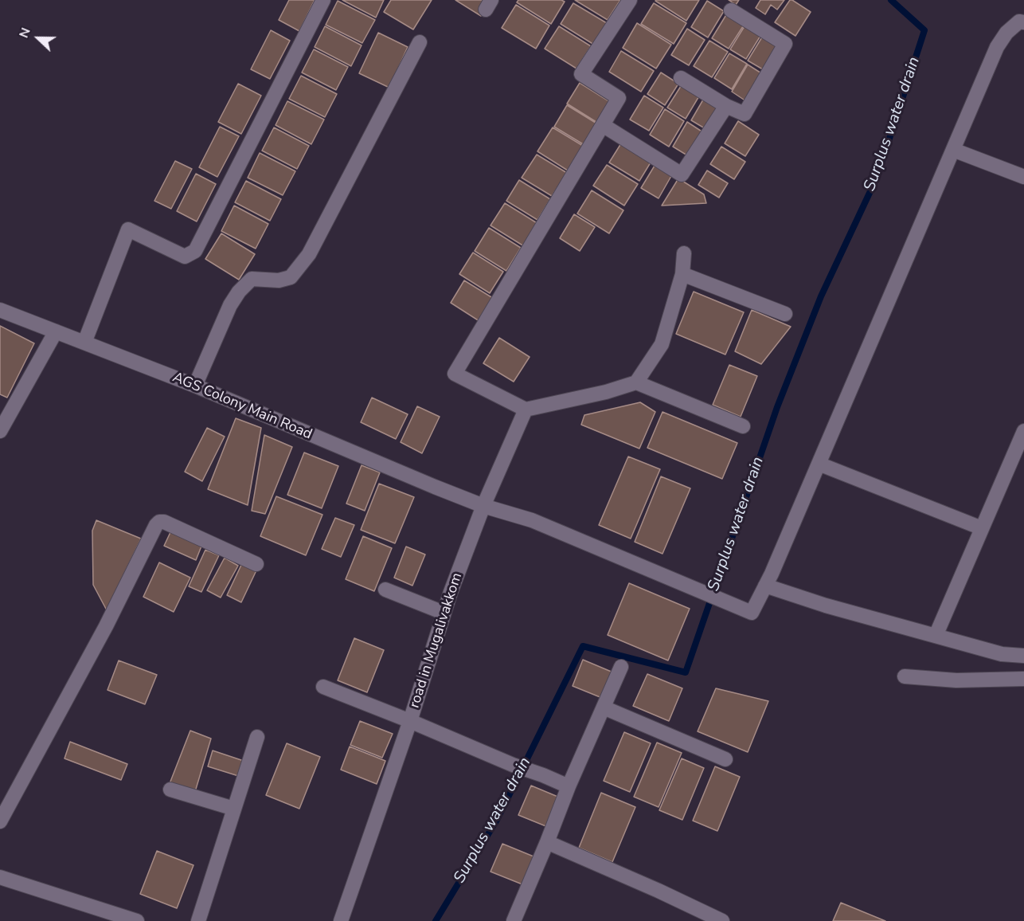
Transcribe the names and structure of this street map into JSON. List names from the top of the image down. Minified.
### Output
{"streets":{"street":["AGS Colony Main Road","road in Mugalivakkom"]},"crossings":[["AGS Colony Main Road","road in Mugalivakkom"]],"water":["Surplus water drain"],"north":"left"}
